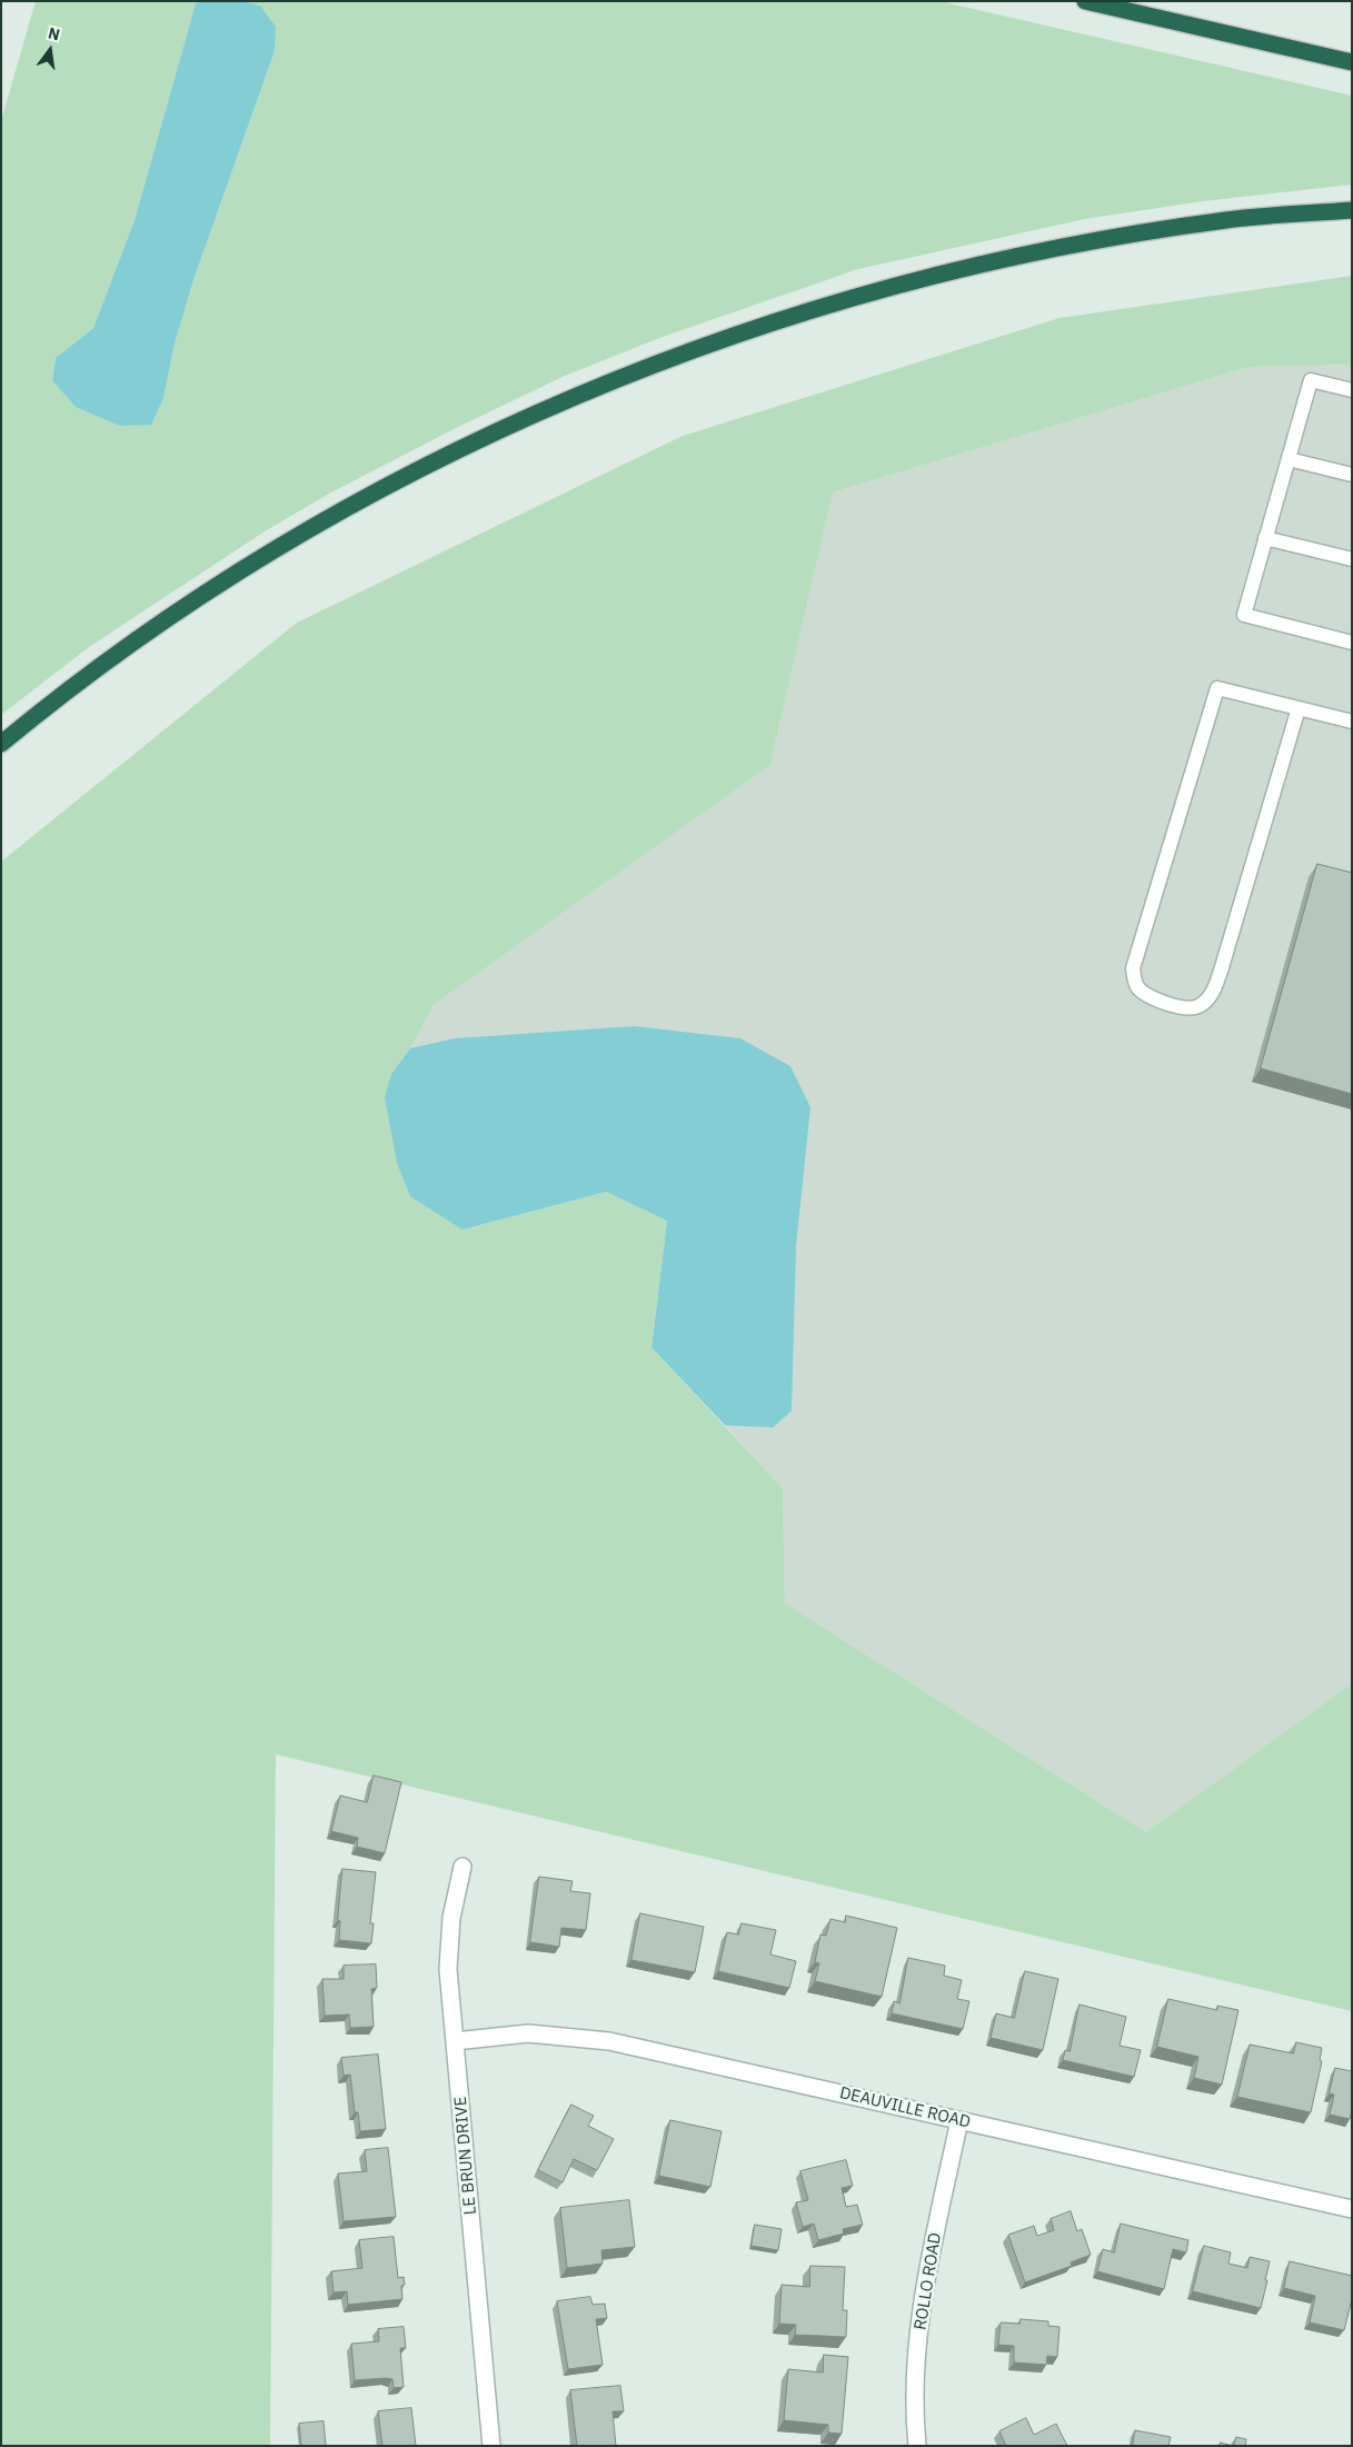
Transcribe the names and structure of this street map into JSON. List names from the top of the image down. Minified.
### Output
{"streets":{"street":["DEAUVILLE ROAD","LE BRUN DRIVE","ROLLO ROAD"]},"crossings":[["DEAUVILLE ROAD","LE BRUN DRIVE"],["DEAUVILLE ROAD","ROLLO ROAD"]],"north":"top"}
